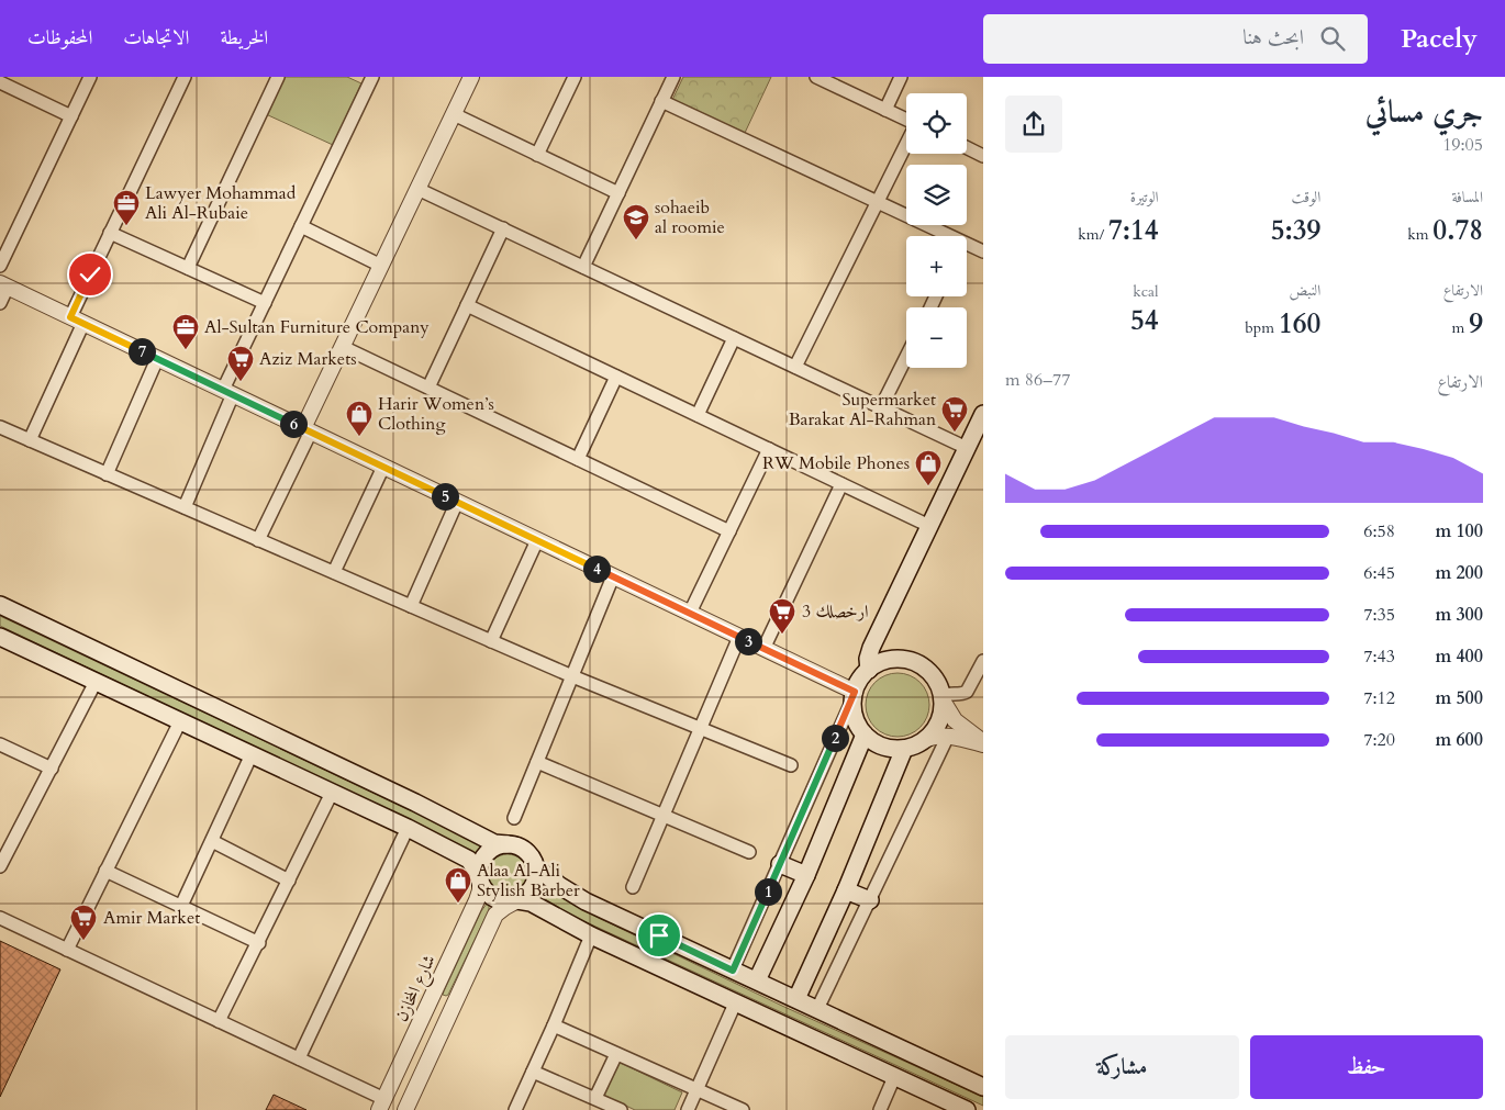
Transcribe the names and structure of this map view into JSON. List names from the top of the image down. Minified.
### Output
{"streets":{"street":["شارع المخازن"]},"places":{"office":["Lawyer Mohammad Ali Al-Rubaie","Al-Sultan Furniture Company"],"school or university":["sohaeib al roomie"],"supermarket":["Aziz Markets","Supermarket Barakat Al-Rahman","ارخصلك 3","Amir Market"],"shop":["Harir Women’s Clothing","RW Mobile Phones","Alaa Al-Ali Stylish Barber"]},"page":{"header":"Pacely","search":"ابحث هنا","nav":["الخريطة","الاتجاهات","المحفوظات"],"heading":["جري مسائي","19:05"],"map_buttons":["+","−"],"stats":[["المسافة","0.78 km"],["الوقت","5:39"],["الوتيرة","7:14 /km"],["الارتفاع","9 m"],["النبض","160 bpm"],["kcal","54"]],"pins":["7","6","5","4","3","2","1"],"chart":["الارتفاع","77–86 m"],"list":[{"name":"100 m","note":"6:58"},{"name":"200 m","note":"6:45"},{"name":"300 m","note":"7:35"},{"name":"400 m","note":"7:43"},{"name":"500 m","note":"7:12"},{"name":"600 m","note":"7:20"}],"buttons":["حفظ","مشاركة"]}}
